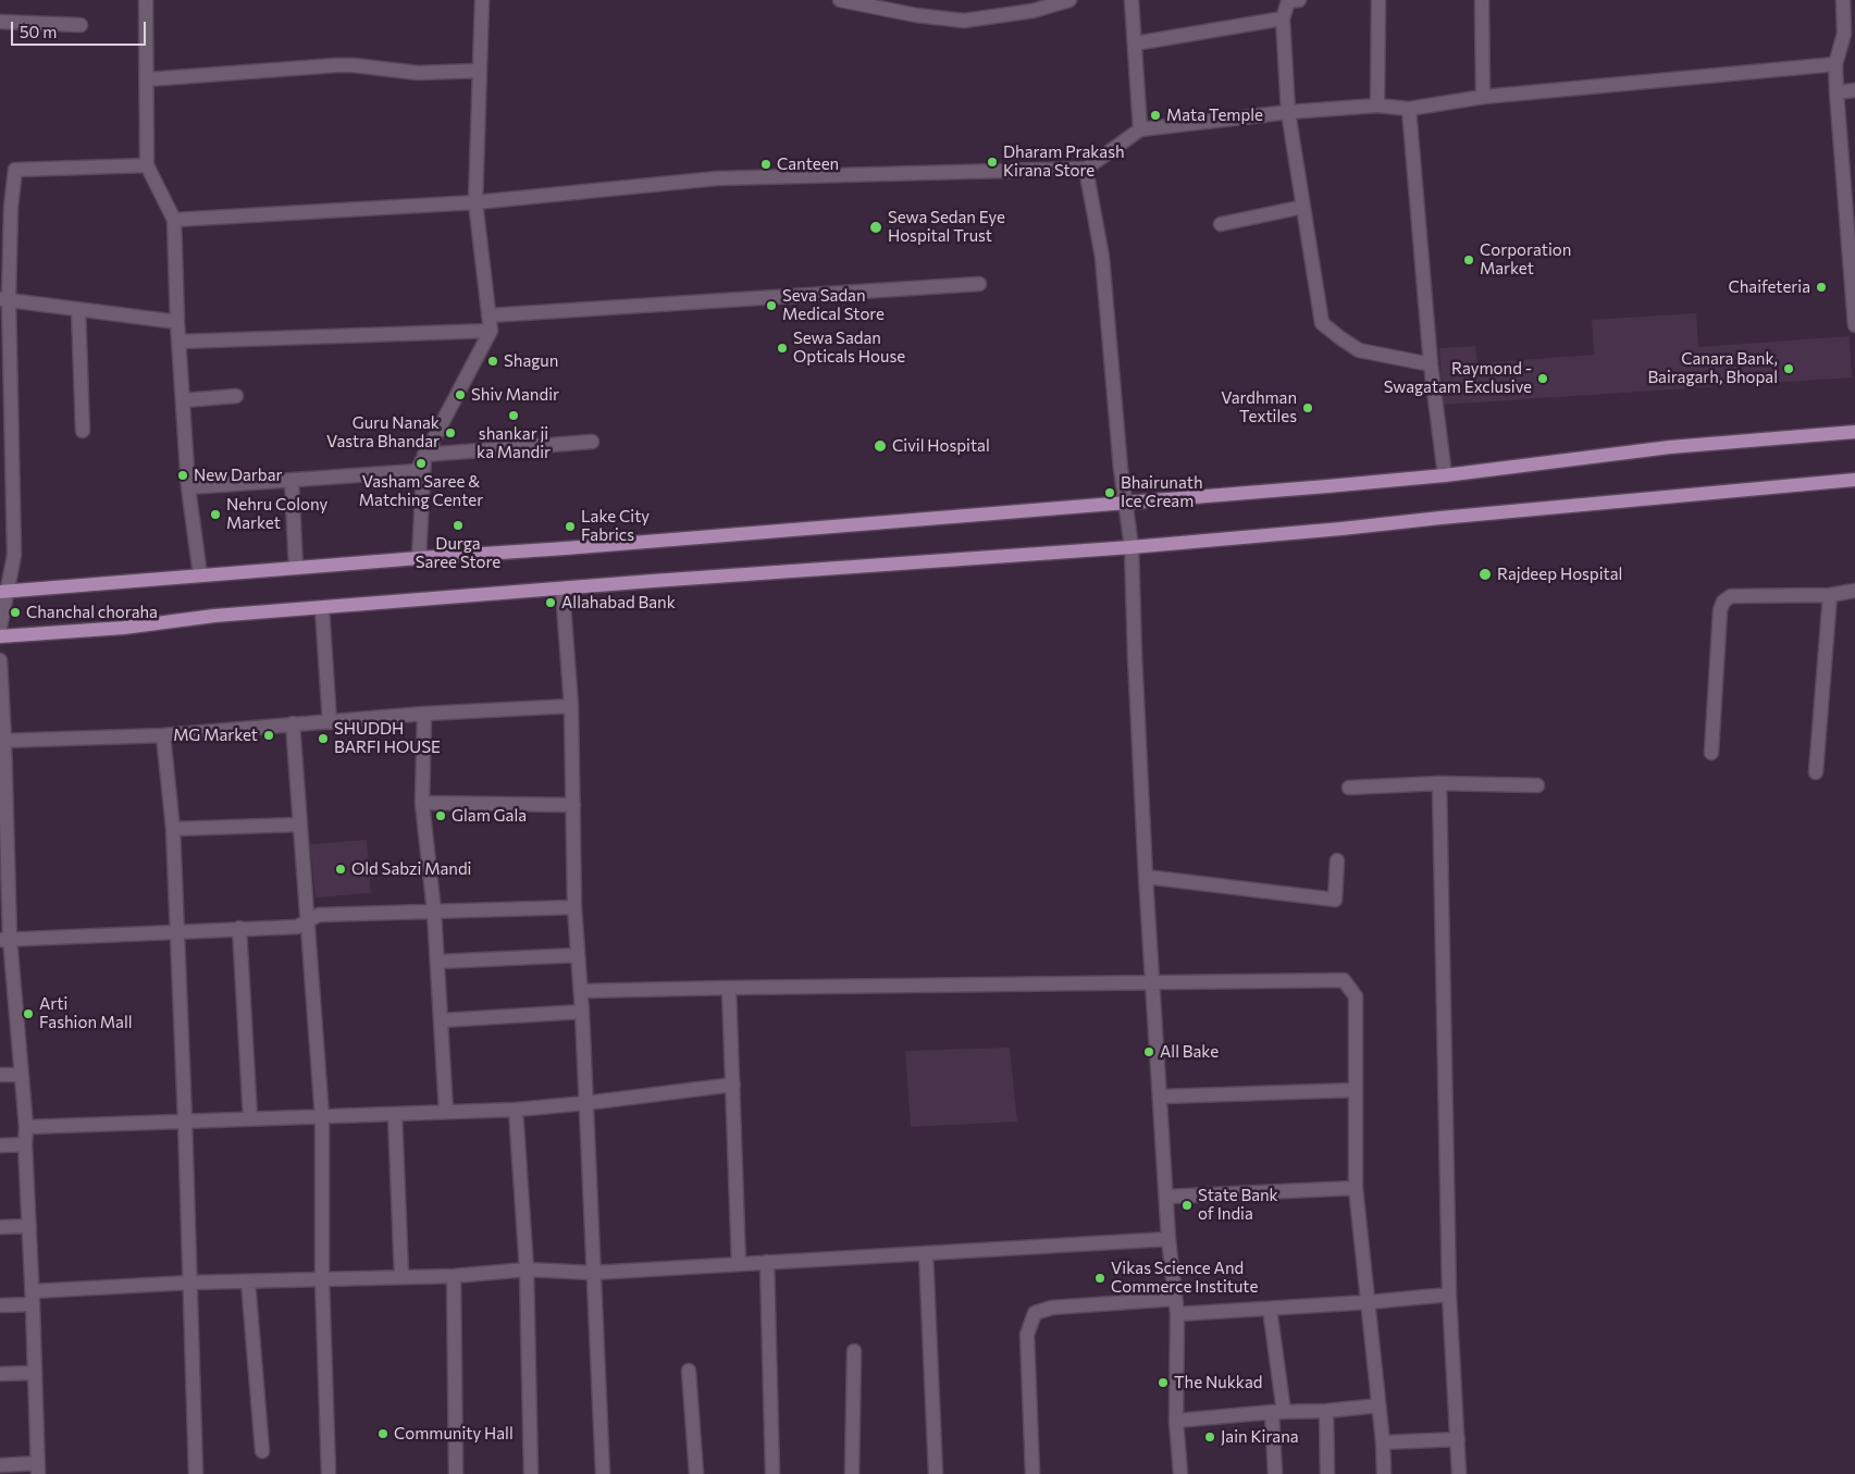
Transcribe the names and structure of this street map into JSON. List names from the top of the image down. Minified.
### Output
{"places":["Mata Temple","Dharam Prakash Kirana Store","Canteen","Sewa Sedan Eye Hospital Trust","Corporation Market","Chaifeteria","Seva Sadan Medical Store","Sewa Sadan Opticals House","Shagun","Canara Bank, Bairagarh, Bhopal","Raymond - Swagatam Exclusive","Shiv Mandir","Vardhman Textiles","shankar ji ka Mandir","Guru Nanak Vastra Bhandar","Civil Hospital","Vasham Saree & Matching Center","New Darbar","Bhairunath Ice Cream","Nehru Colony Market","Durga Saree Store","Lake City Fabrics","Rajdeep Hospital","Allahabad Bank","Chanchal choraha","MG Market","SHUDDH BARFI HOUSE","Glam Gala","Old Sabzi Mandi","Arti Fashion Mall","All Bake","State Bank of India","Vikas Science And Commerce Institute","The Nukkad","Community Hall","Jain Kirana"],"scale_bar":"50 m"}
